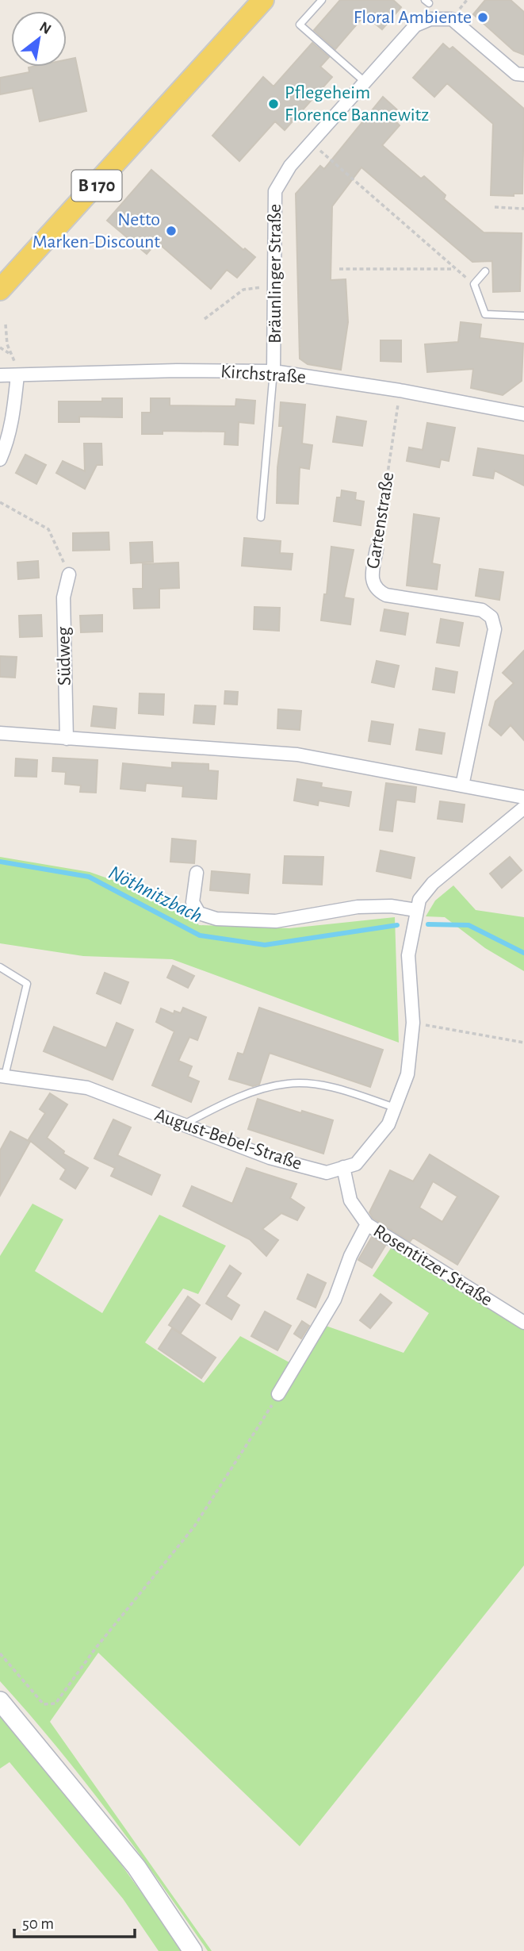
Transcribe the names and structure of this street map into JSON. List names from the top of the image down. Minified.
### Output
{"streets":{"main road":["B 170"],"street":["Bräunlinger Straße","Kirchstraße","Gartenstraße","Südweg","August-Bebel-Straße","Rosentitzer Straße"]},"crossings":[["Bräunlinger Straße","Kirchstraße"],["Kirchstraße","Gartenstraße"],["August-Bebel-Straße","Rosentitzer Straße"]],"water":["Nöthnitzbach"],"places":["Floral Ambiente","Pflegeheim Florence Bannewitz","Netto Marken-Discount"],"scale_bar":"50 m","north":"top right"}
